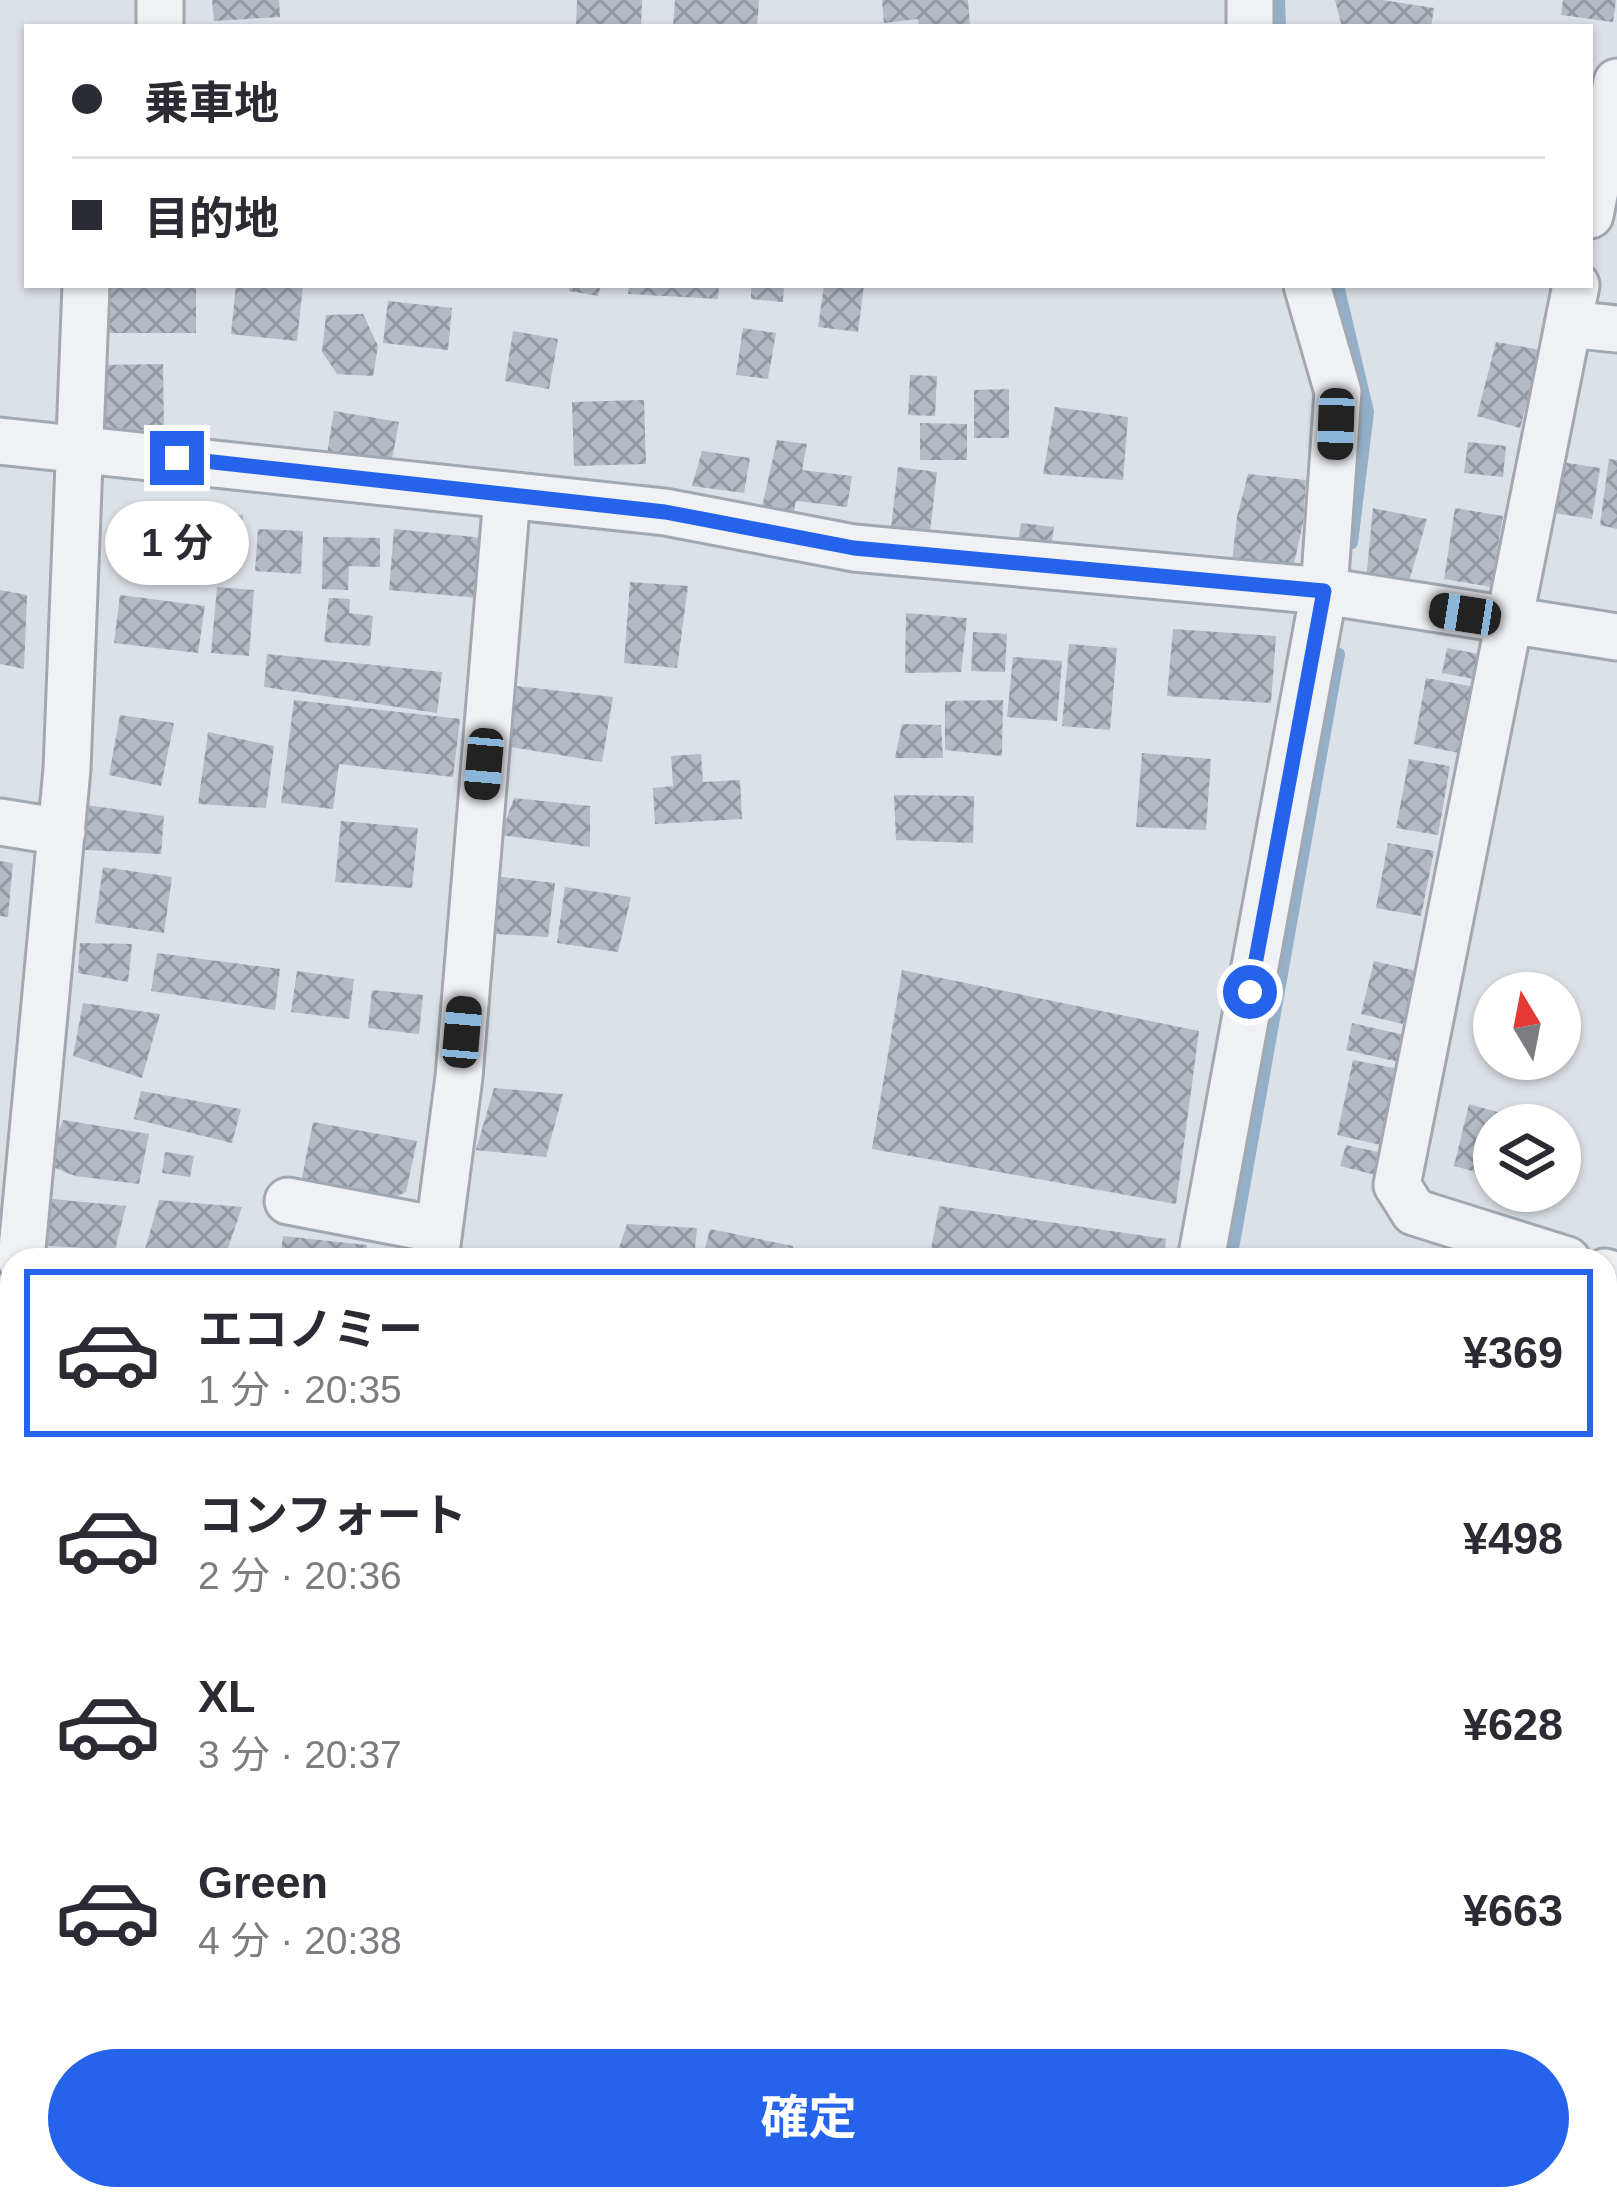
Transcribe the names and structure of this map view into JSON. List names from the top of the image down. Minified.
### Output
{"north":"top","page":{"banner":["乗車地","目的地"],"bubble":"1 分","list":[{"name":"エコノミー","note":"1 分 · 20:35","value":"¥369"},{"name":"コンフォート","note":"2 分 · 20:36","value":"¥498"},{"name":"XL","note":"3 分 · 20:37","value":"¥628"},{"name":"Green","note":"4 分 · 20:38","value":"¥663"}],"buttons":"確定"}}
